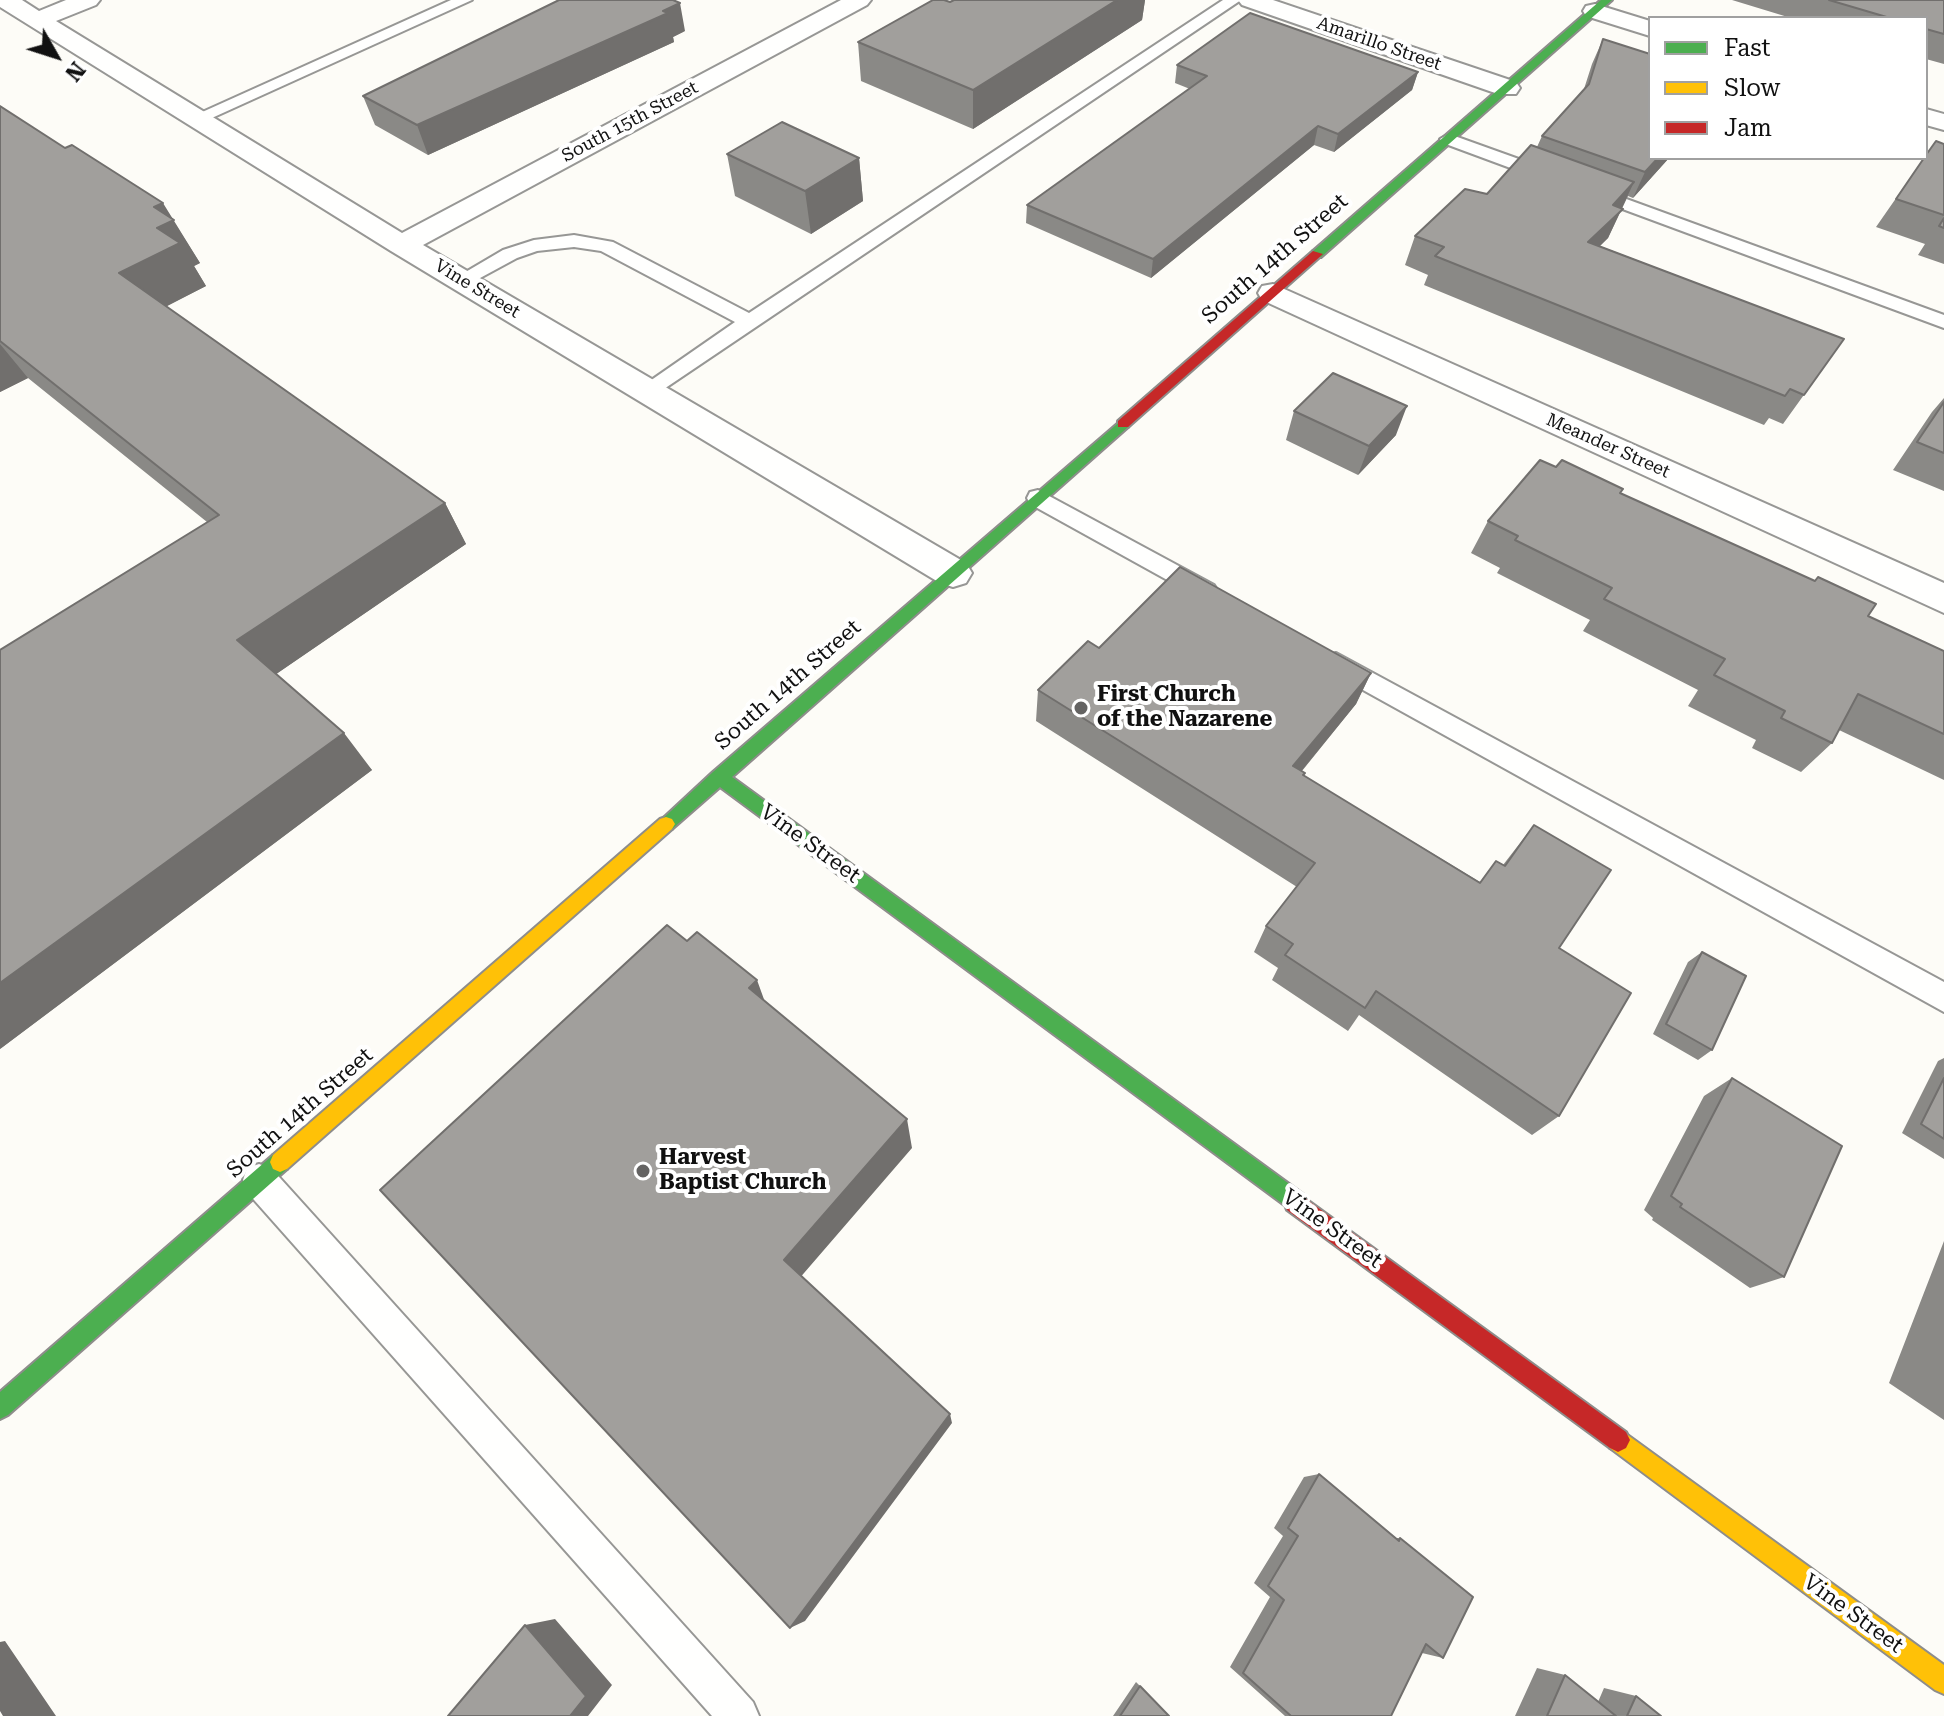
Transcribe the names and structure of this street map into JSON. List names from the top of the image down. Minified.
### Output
{"streets":{"main road":["South 14th Street","Vine Street"],"street":["Amarillo Street","South 15th Street","Meander Street"]},"crossings":[["Amarillo Street","South 14th Street"],["South 15th Street","Vine Street"],["South 14th Street","Vine Street"],["South 14th Street","Meander Street"]],"places":["First Church of the Nazarene","Harvest Baptist Church"],"legend":["Fast","Slow","Jam"],"north":"bottom right"}
